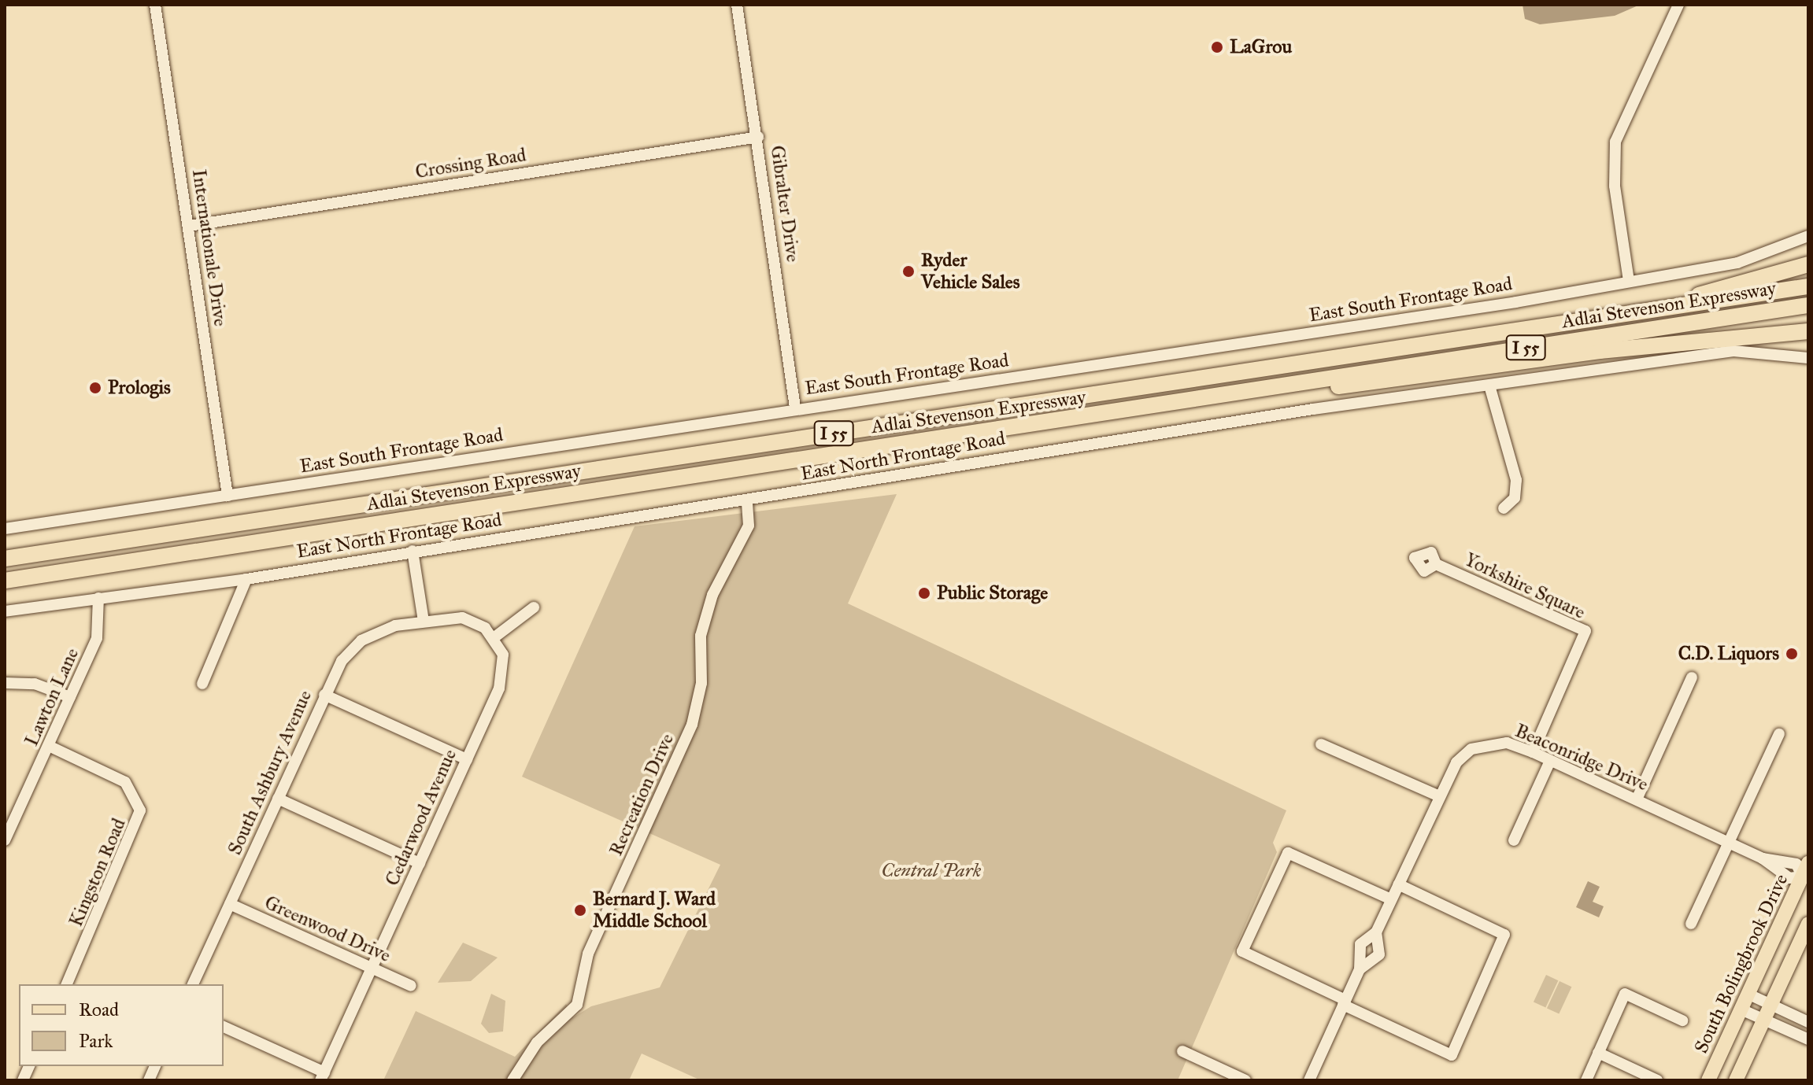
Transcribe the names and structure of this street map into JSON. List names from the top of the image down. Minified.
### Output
{"streets":{"highway":["Adlai Stevenson Expressway","I 55"],"main road":["South Bolingbrook Drive"],"street":["Crossing Road","Gibralter Drive","Internationale Drive","East South Frontage Road","East North Frontage Road","Yorkshire Square","Lawton Lane","Beaconridge Drive","South Ashbury Avenue","Recreation Drive","Cedarwood Avenue","Kingston Road","Greenwood Drive"]},"crossings":[["Crossing Road","Gibralter Drive"],["Crossing Road","Internationale Drive"],["Gibralter Drive","East South Frontage Road"],["Internationale Drive","East South Frontage Road"],["East North Frontage Road","Lawton Lane"],["East North Frontage Road","Recreation Drive"],["Yorkshire Square","Beaconridge Drive"],["Lawton Lane","Kingston Road"],["Beaconridge Drive","South Bolingbrook Drive"],["South Ashbury Avenue","Greenwood Drive"],["Cedarwood Avenue","Greenwood Drive"]],"parks":["Central Park"],"places":["LaGrou","Ryder Vehicle Sales","Prologis","Public Storage","C.D. Liquors","Bernard J. Ward Middle School"],"legend":["Road","Park"]}
